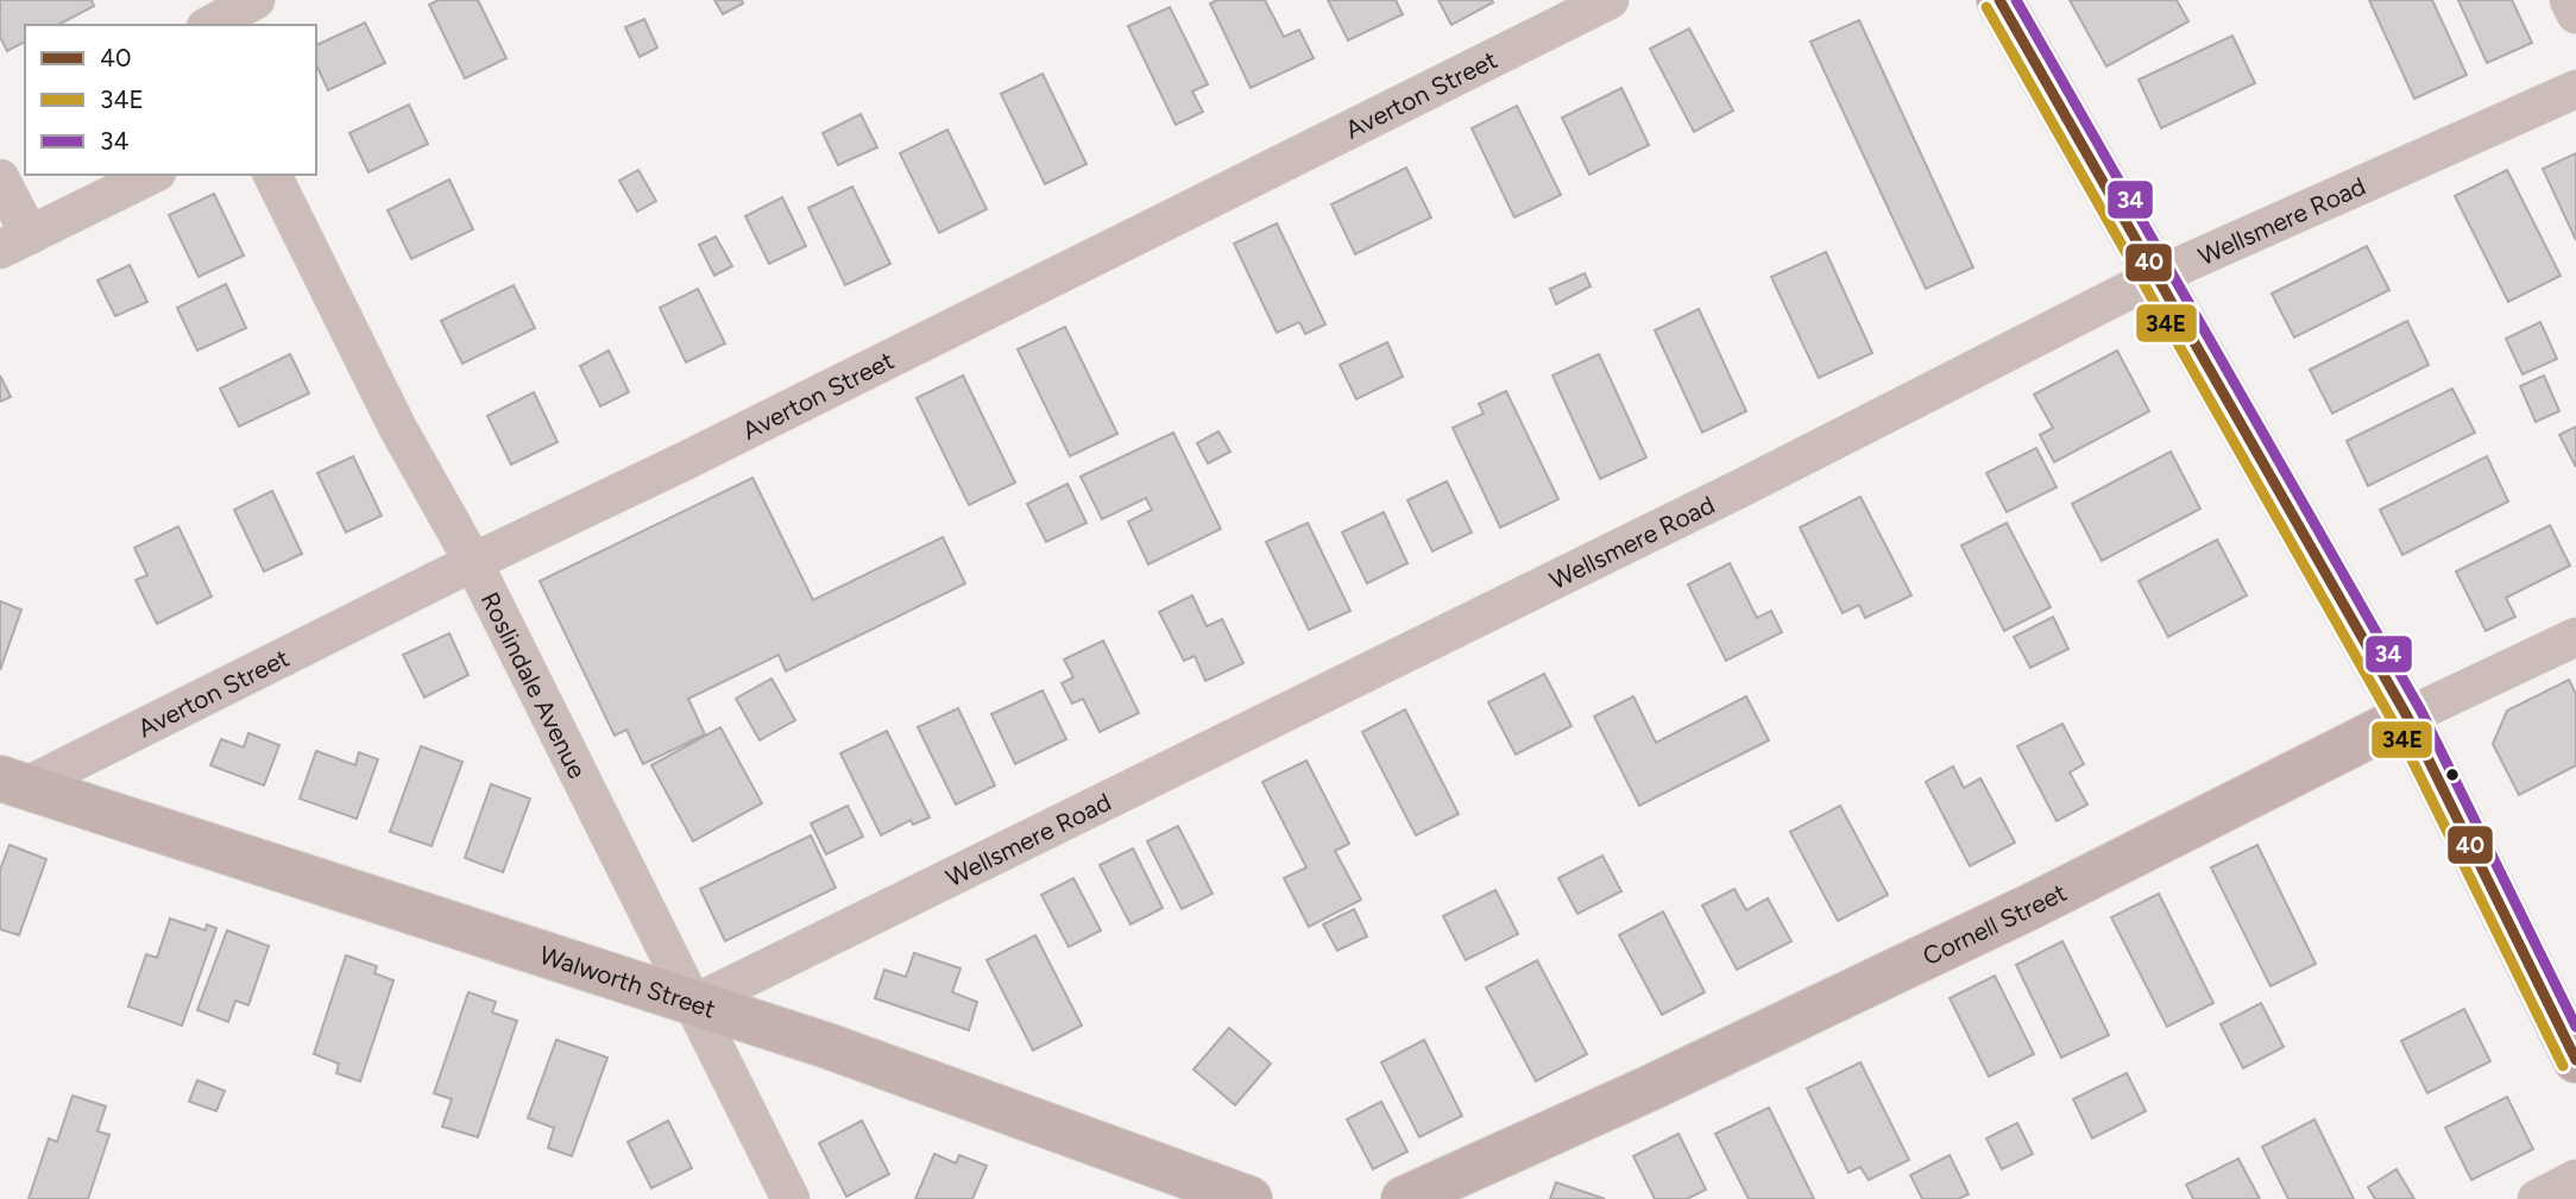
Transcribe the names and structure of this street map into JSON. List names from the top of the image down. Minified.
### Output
{"streets":{"street":["Averton Street","Wellsmere Road","Roslindale Avenue","Cornell Street","Walworth Street"]},"crossings":[["Averton Street","Roslindale Avenue"],["Averton Street","Walworth Street"],["Wellsmere Road","Roslindale Avenue"],["Wellsmere Road","Walworth Street"],["Roslindale Avenue","Walworth Street"]],"lines":["transit line 40","transit line 34","transit line 34E"],"legend":["40","34E","34"]}
